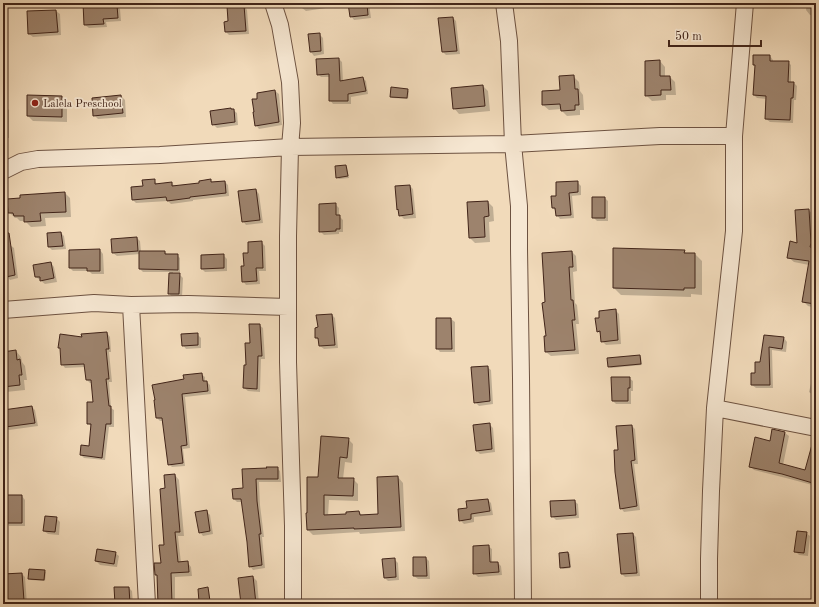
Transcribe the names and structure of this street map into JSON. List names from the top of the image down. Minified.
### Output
{"places":["Lalela Preschool"],"scale_bar":"50 m"}
